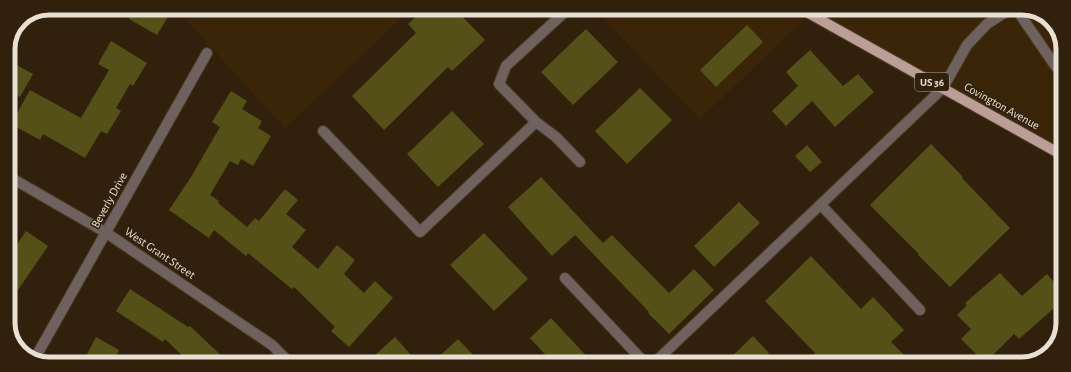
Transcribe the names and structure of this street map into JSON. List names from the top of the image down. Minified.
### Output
{"streets":{"main road":["US 36","Covington Avenue"],"street":["Beverly Drive","West Grant Street"]},"crossings":[["Beverly Drive","West Grant Street"]]}
